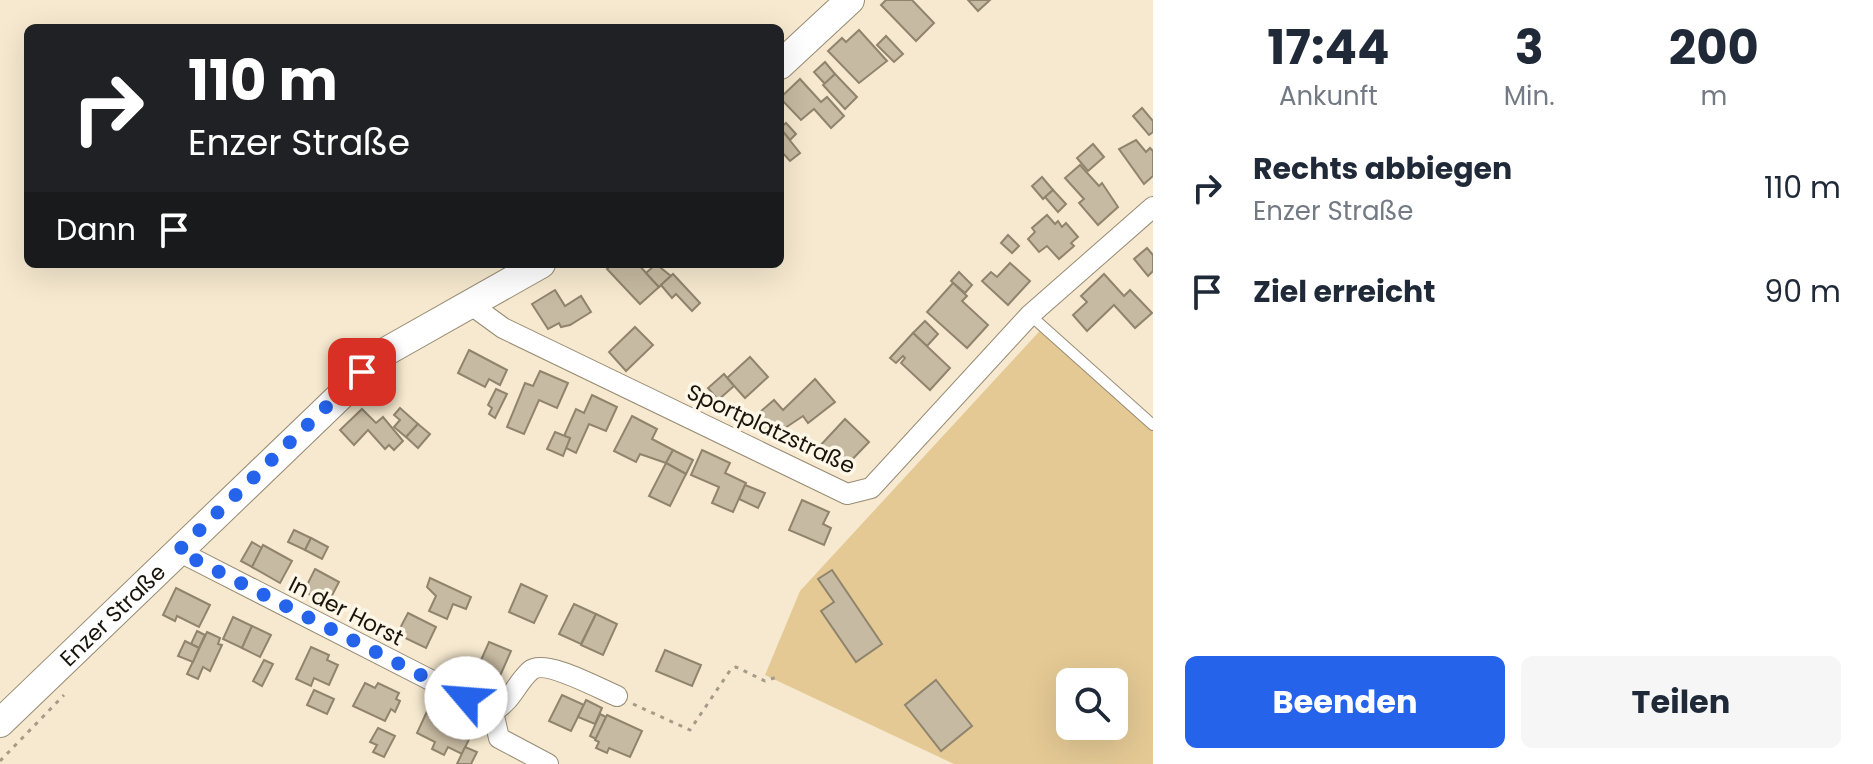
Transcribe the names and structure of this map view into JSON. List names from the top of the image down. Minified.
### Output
{"streets":{"street":["Sportplatzstraße","In der Horst","Enzer Straße"]},"crossings":[["Sportplatzstraße","Enzer Straße"],["In der Horst","Enzer Straße"]],"page":{"eta":["17:44","Ankunft","3","Min.","200","m"],"turn":["110 m","Enzer Straße"],"list":[{"name":"Rechts abbiegen","note":"Enzer Straße","value":"110 m"},{"name":"Ziel erreicht","value":"90 m"}],"then":"Dann","buttons":["Beenden","Teilen"]}}
